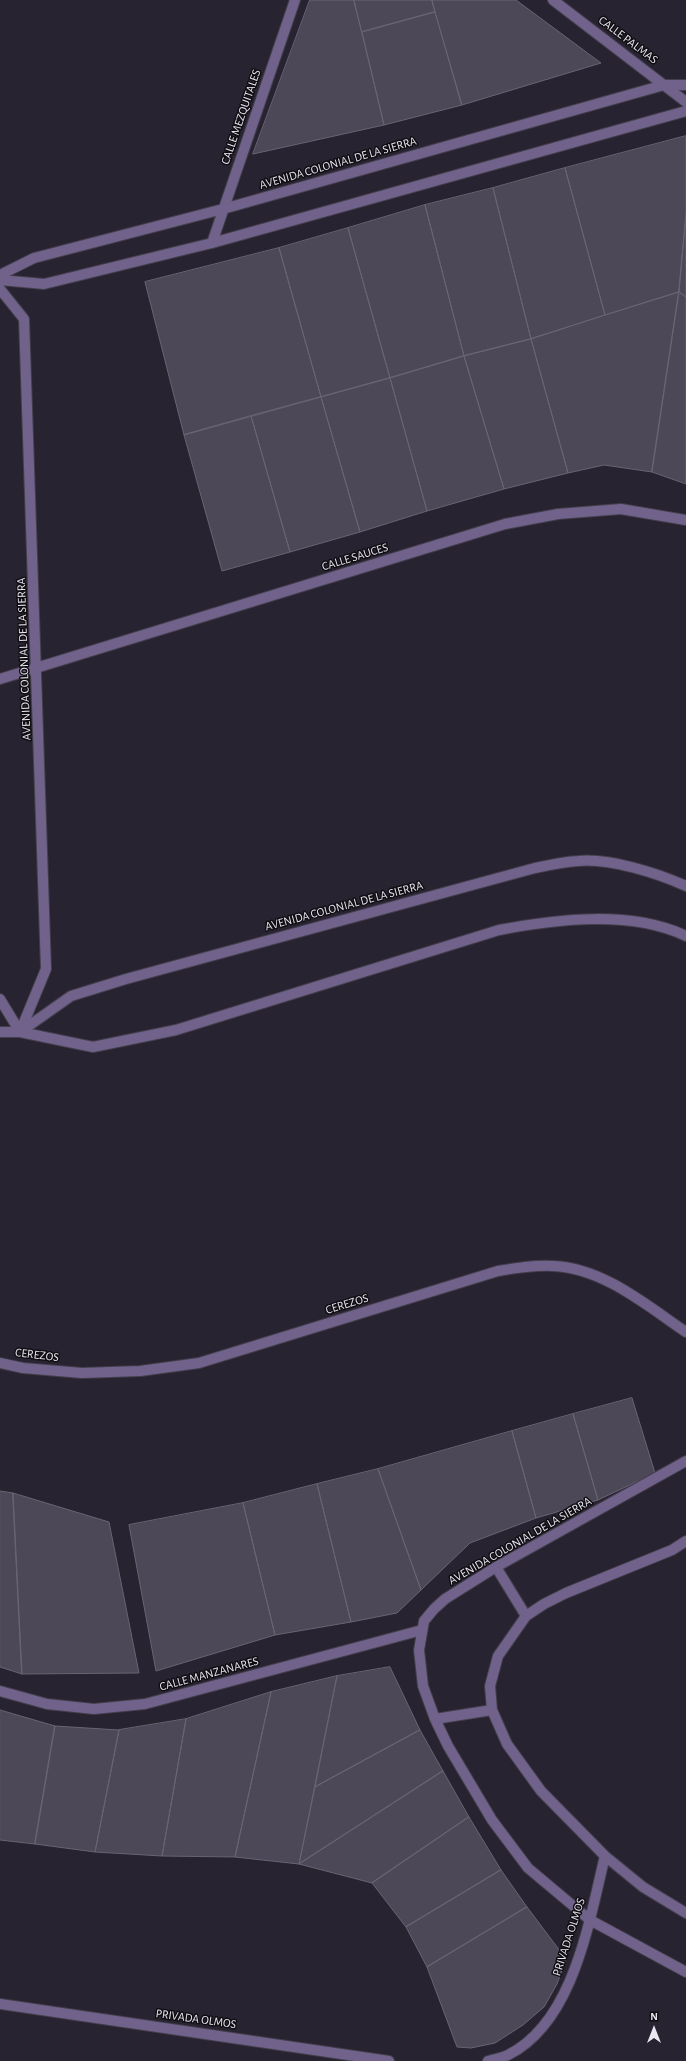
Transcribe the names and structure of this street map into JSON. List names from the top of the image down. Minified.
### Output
{"streets":{"street":["CALLE PALMAS","CALLE MEZQUITALES","AVENIDA COLONIAL DE LA SIERRA","CALLE SAUCES","CEREZOS","CALLE MANZANARES","PRIVADA OLMOS"]},"crossings":[["CALLE PALMAS","AVENIDA COLONIAL DE LA SIERRA"],["CALLE MEZQUITALES","AVENIDA COLONIAL DE LA SIERRA"],["AVENIDA COLONIAL DE LA SIERRA","CALLE SAUCES"],["AVENIDA COLONIAL DE LA SIERRA","CALLE MANZANARES"],["AVENIDA COLONIAL DE LA SIERRA","PRIVADA OLMOS"]],"north":"top"}
